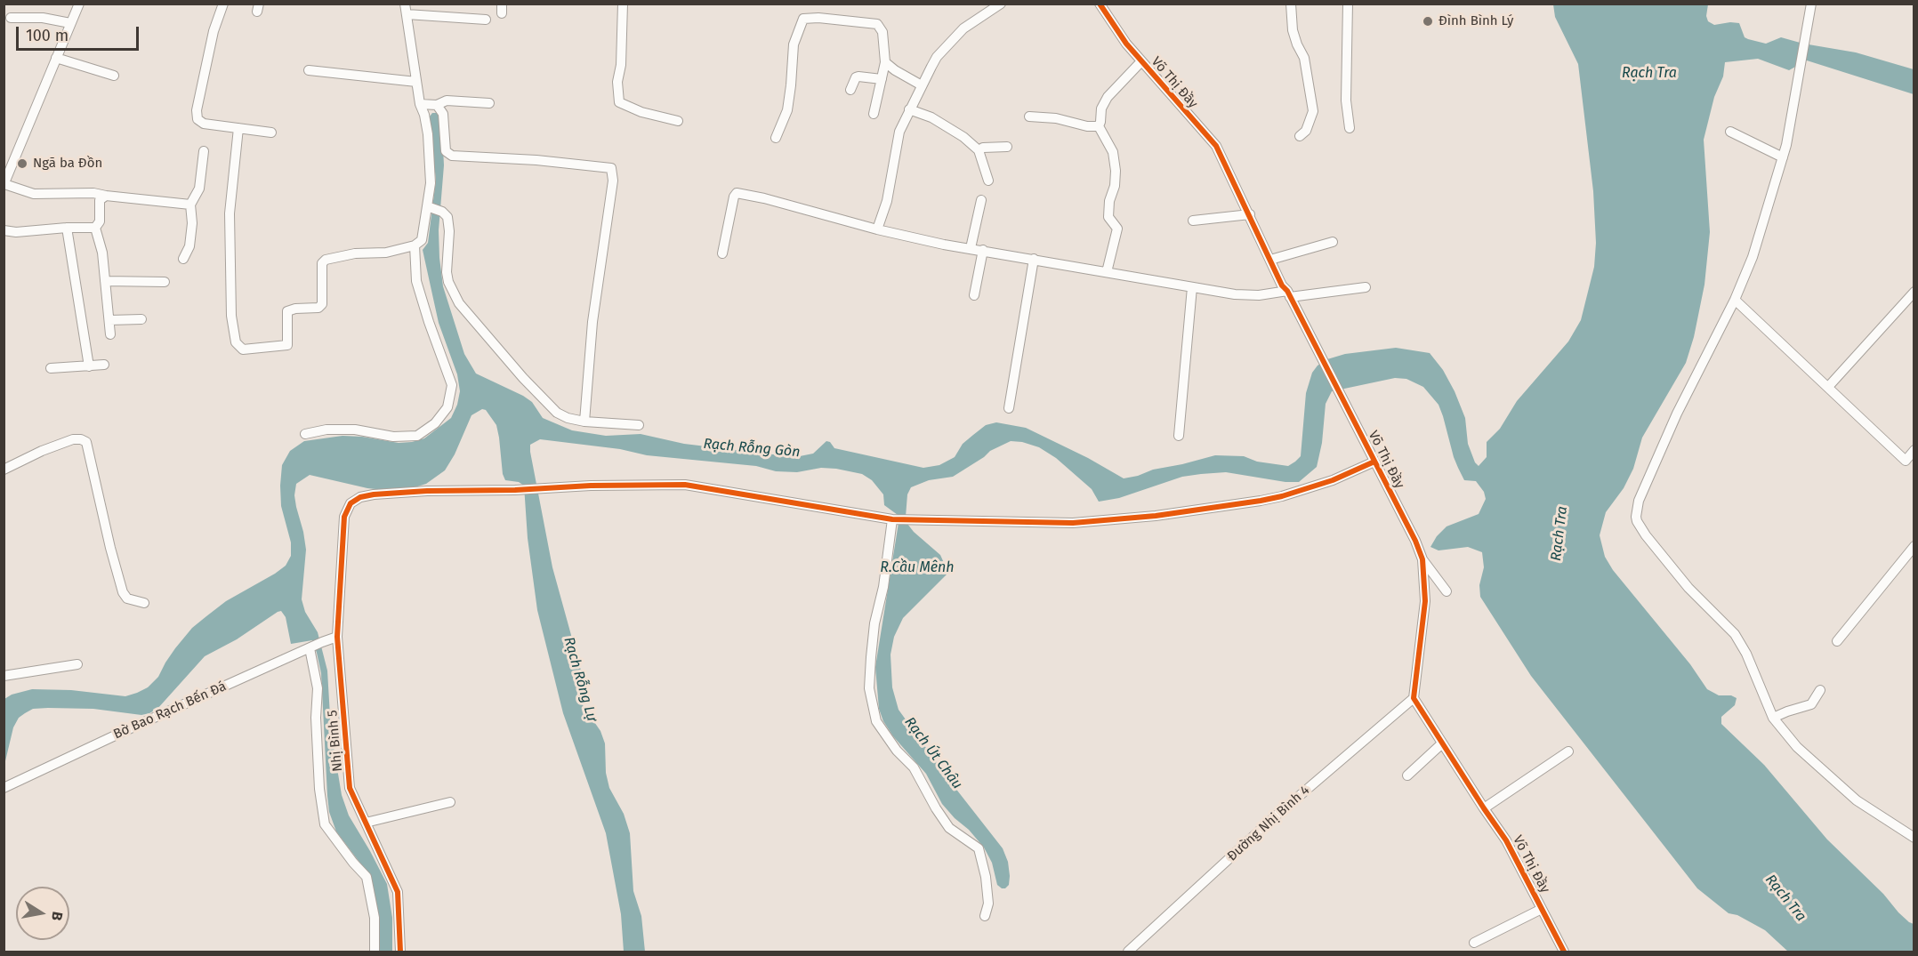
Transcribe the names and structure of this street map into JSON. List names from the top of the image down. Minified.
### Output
{"streets":{"street":["Võ Thị Đầy","Bờ Bao Rạch Bến Đá","Nhị Bình 5","Đường Nhị Bình 4"]},"crossings":[["Võ Thị Đầy","Đường Nhị Bình 4"],["Bờ Bao Rạch Bến Đá","Nhị Bình 5"]],"water":["Rạch Tra","Rạch Rỗng Gòn","R.Cầu Mênh","Rạch Rỗng Lự","Rạch Út Châu"],"places":["Đình Bình Lý","Ngã ba Đồn"],"scale_bar":"100 m","north":"right"}
